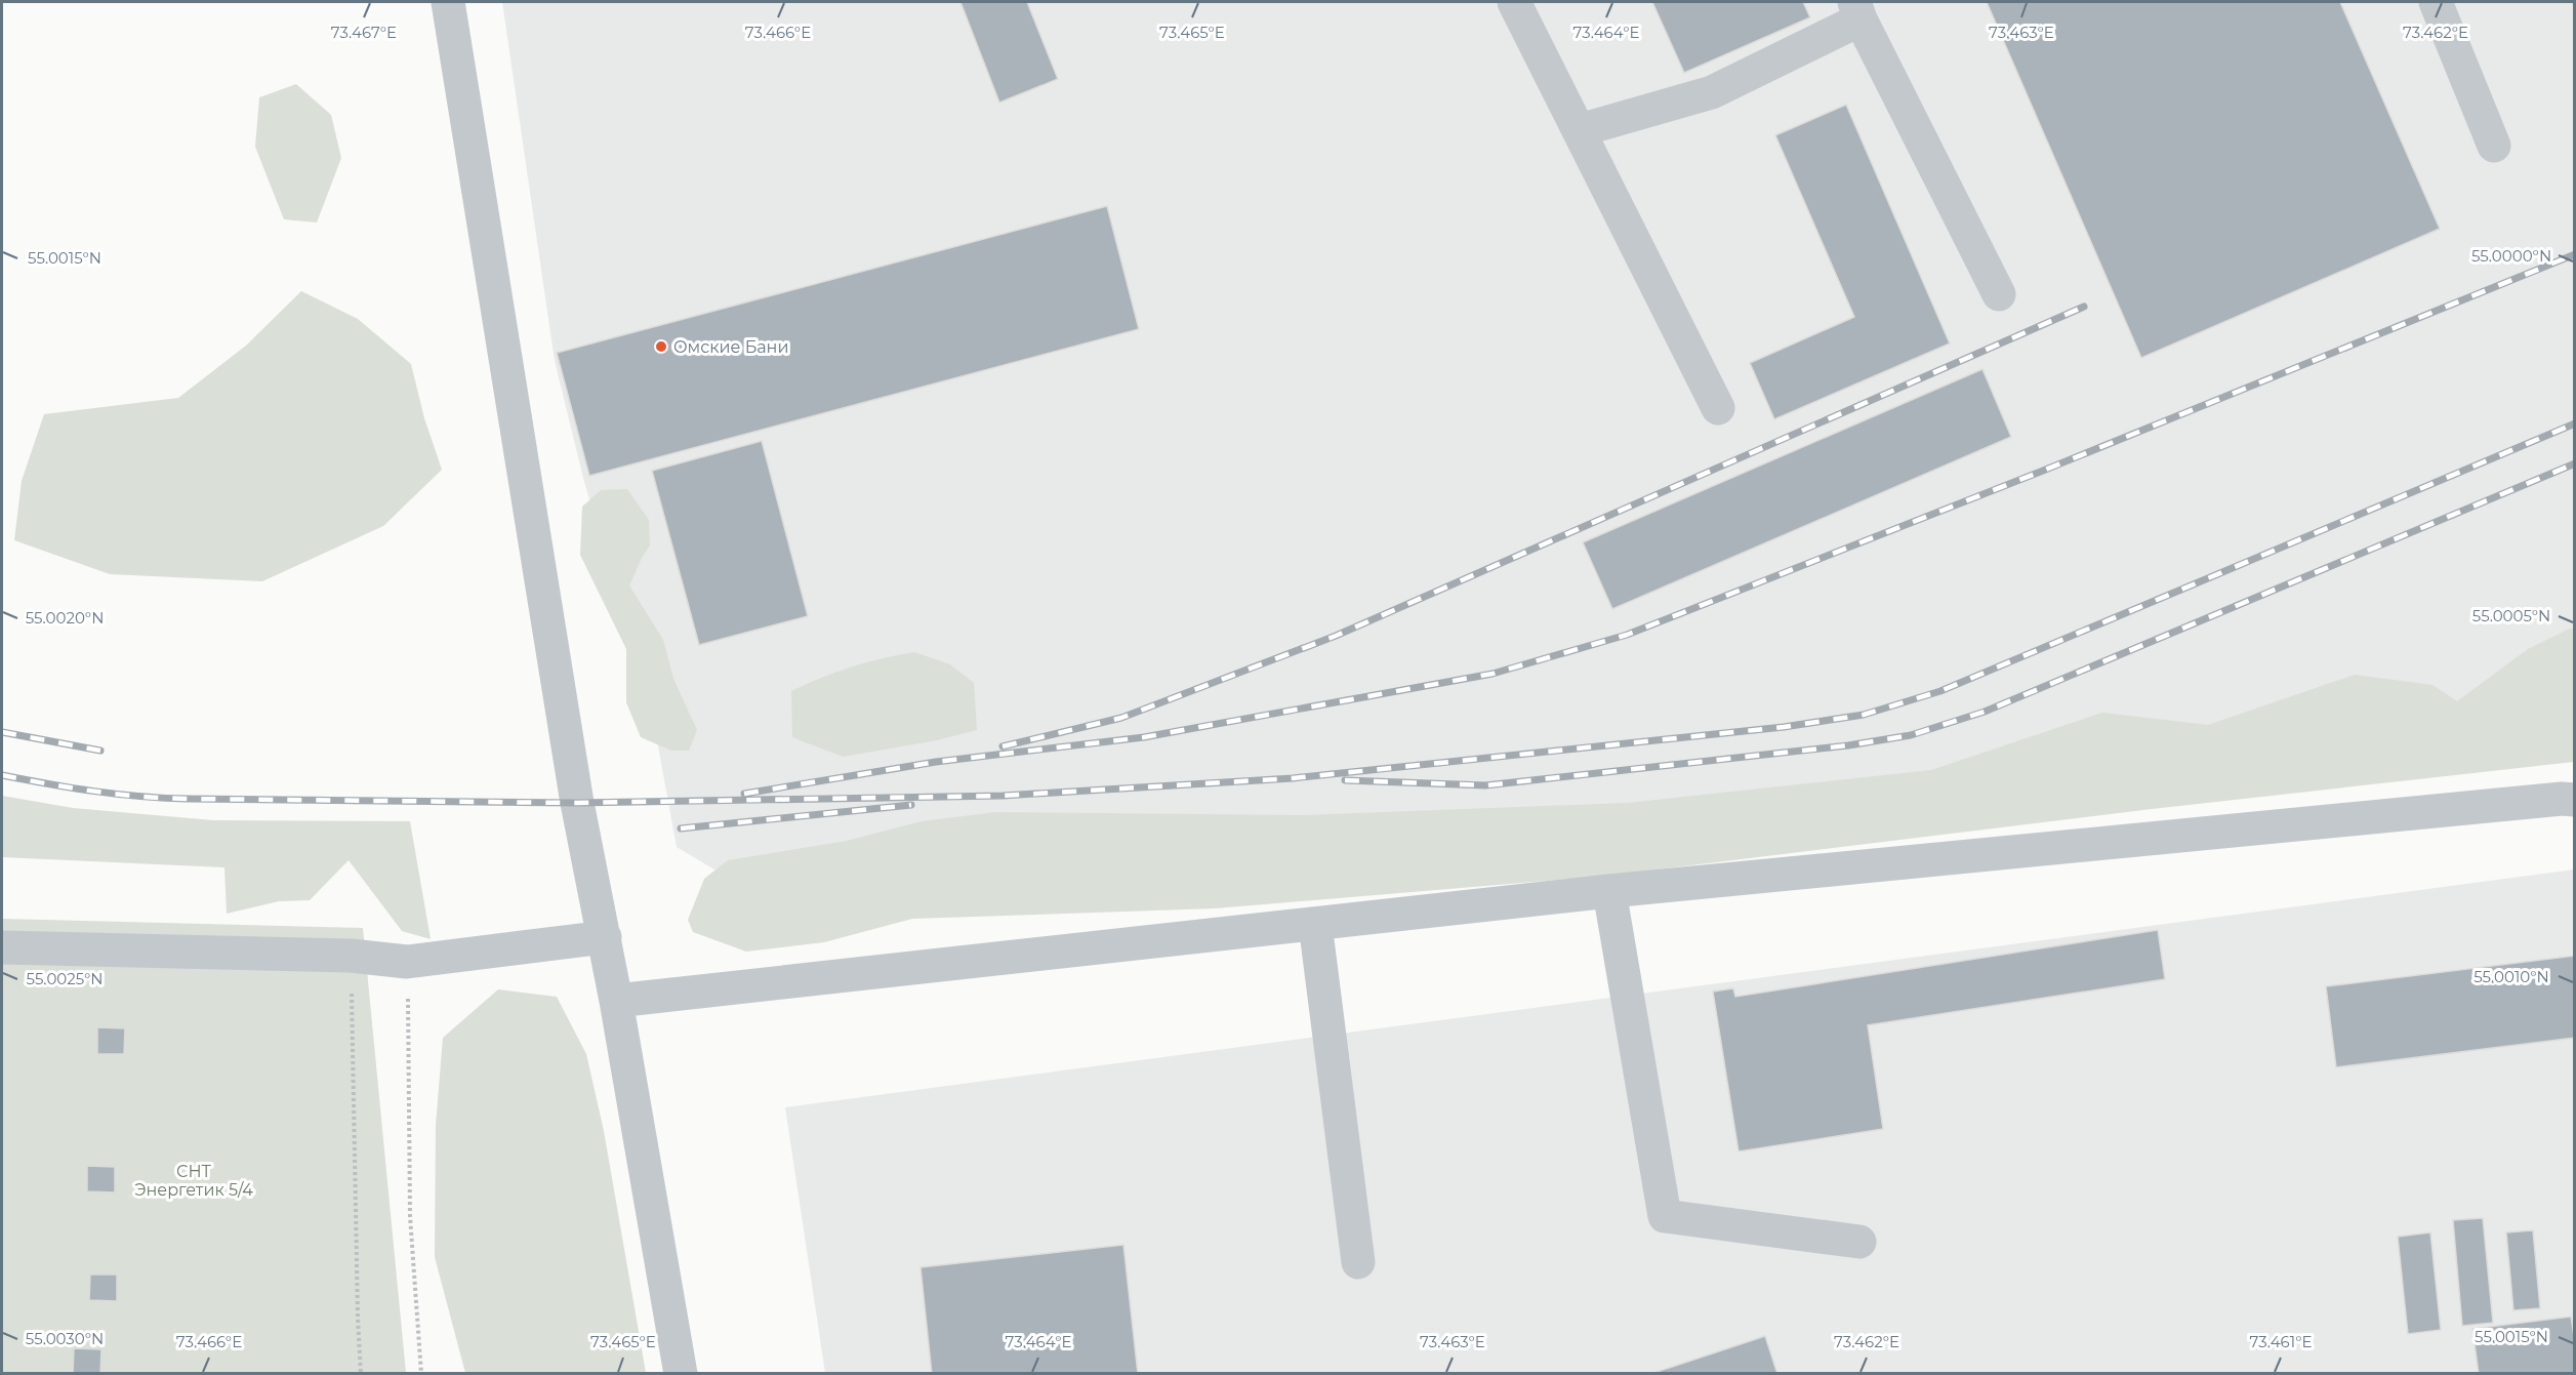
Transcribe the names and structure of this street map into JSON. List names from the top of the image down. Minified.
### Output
{"parks":["СНТ Энергетик 5/4"],"places":["Омские Бани"],"coordinates":["73.466°E","73.464°E","73.462°E","73.467°E","73.465°E","73.463°E","55.0000°N","55.0015°N","55.0005°N","55.0020°N","55.0010°N","55.0025°N","55.0030°N","73.461°E"]}
